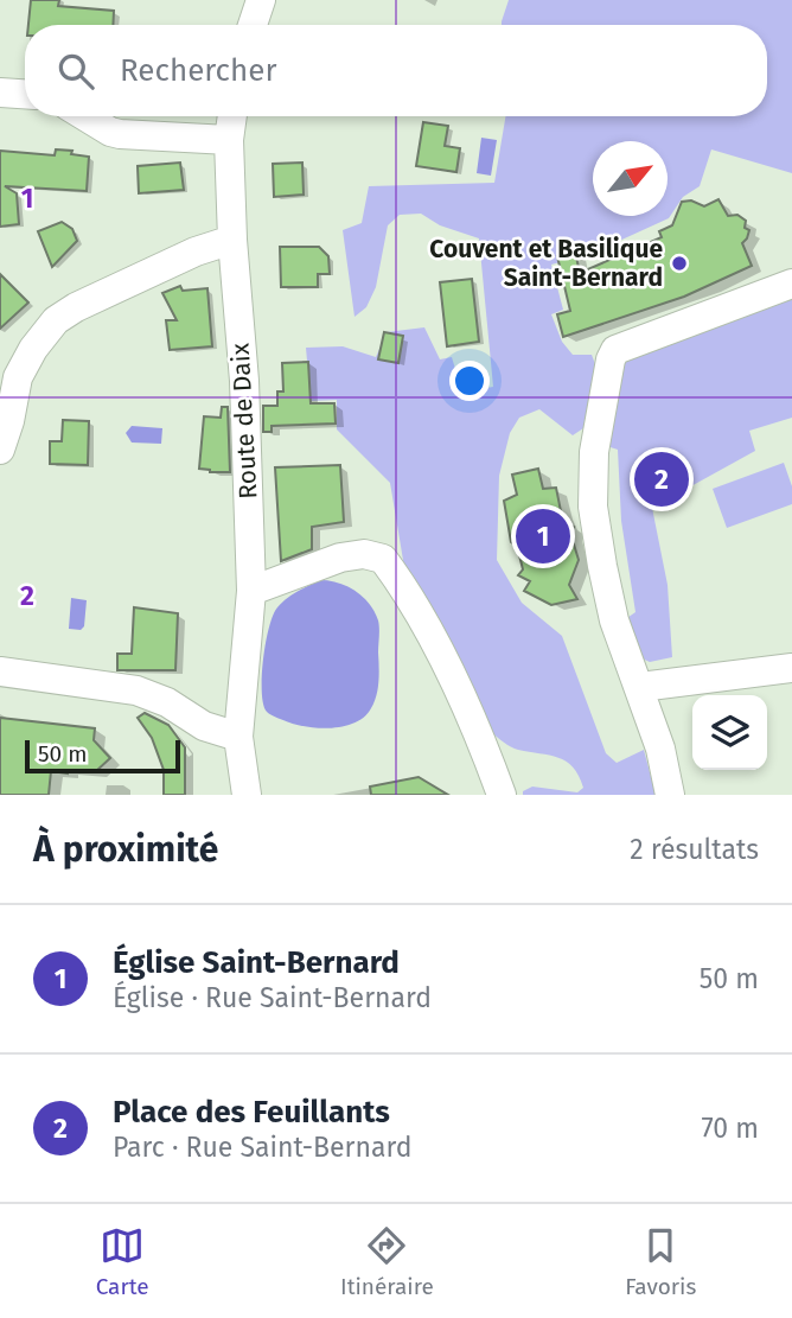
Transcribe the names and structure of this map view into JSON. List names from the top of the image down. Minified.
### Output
{"streets":{"street":["Route de Daix"]},"places":["Couvent et Basilique Saint-Bernard"],"scale_bar":"50 m","north":"top right","page":{"search":"Rechercher","pins":["2","1"],"scale":"50 m","heading":["À proximité","2 résultats"],"list":[{"mark":"1","name":"Église Saint-Bernard","note":"Église · Rue Saint-Bernard","value":"50 m"},{"mark":"2","name":"Place des Feuillants","note":"Parc · Rue Saint-Bernard","value":"70 m"}],"nav":["Carte","Itinéraire","Favoris"]},"grid":{"rows":["1","2"]}}
